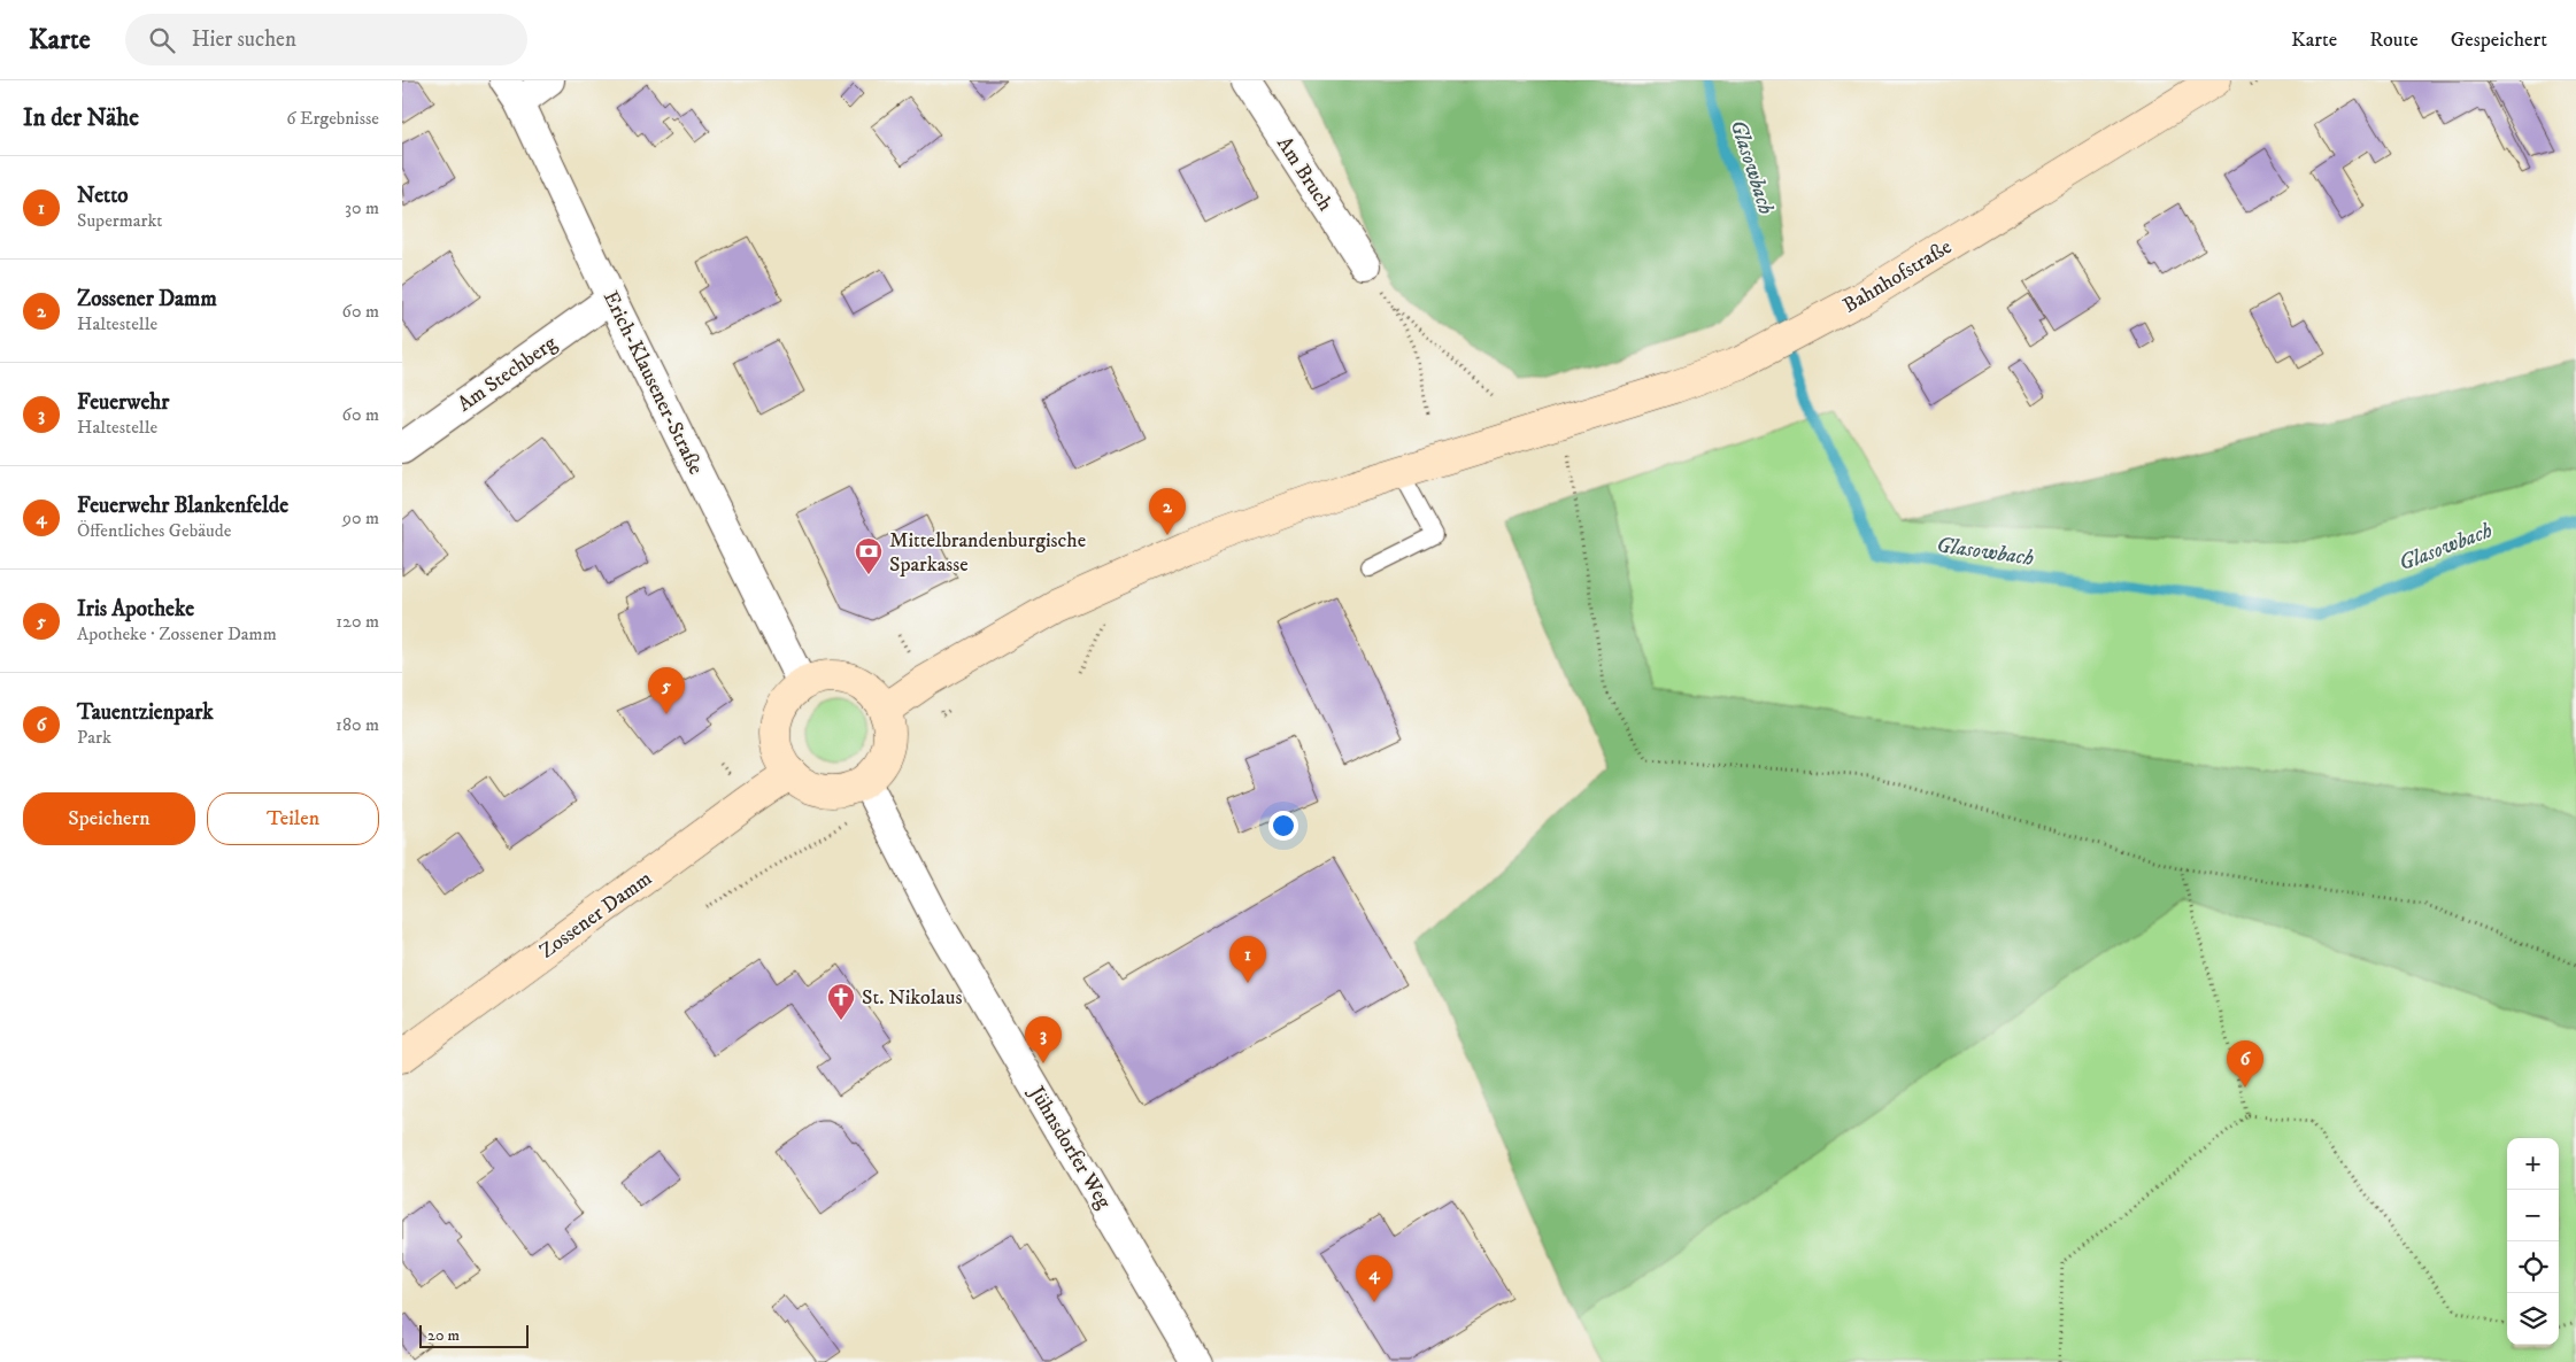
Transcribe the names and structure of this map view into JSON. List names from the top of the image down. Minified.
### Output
{"streets":{"main road":["Bahnhofstraße","Zossener Damm"],"street":["Am Bruch","Am Stechberg","Erich-Klausener-Straße","Jühnsdorfer Weg"]},"crossings":[["Am Stechberg","Erich-Klausener-Straße"],["Erich-Klausener-Straße","Zossener Damm"],["Erich-Klausener-Straße","Jühnsdorfer Weg"],["Zossener Damm","Jühnsdorfer Weg"]],"water":["Glasowbach"],"places":{"bank":["Mittelbrandenburgische Sparkasse"],"church":["St. Nikolaus"]},"scale_bar":"20 m","page":{"header":"Karte","search":"Hier suchen","nav":["Karte","Route","Gespeichert"],"heading":["In der Nähe","6 Ergebnisse"],"list":[{"mark":"1","name":"Netto","note":"Supermarkt","value":"30 m"},{"mark":"2","name":"Zossener Damm","note":"Haltestelle","value":"60 m"},{"mark":"3","name":"Feuerwehr","note":"Haltestelle","value":"60 m"},{"mark":"4","name":"Feuerwehr Blankenfelde","note":"Öffentliches Gebäude","value":"90 m"},{"mark":"5","name":"Iris Apotheke","note":"Apotheke · Zossener Damm","value":"120 m"},{"mark":"6","name":"Tauentzienpark","note":"Park","value":"180 m"}],"pins":["2","5","1","3","6","4"],"buttons":["Speichern","Teilen"],"map_buttons":["+","−"],"scale":"20 m"}}
